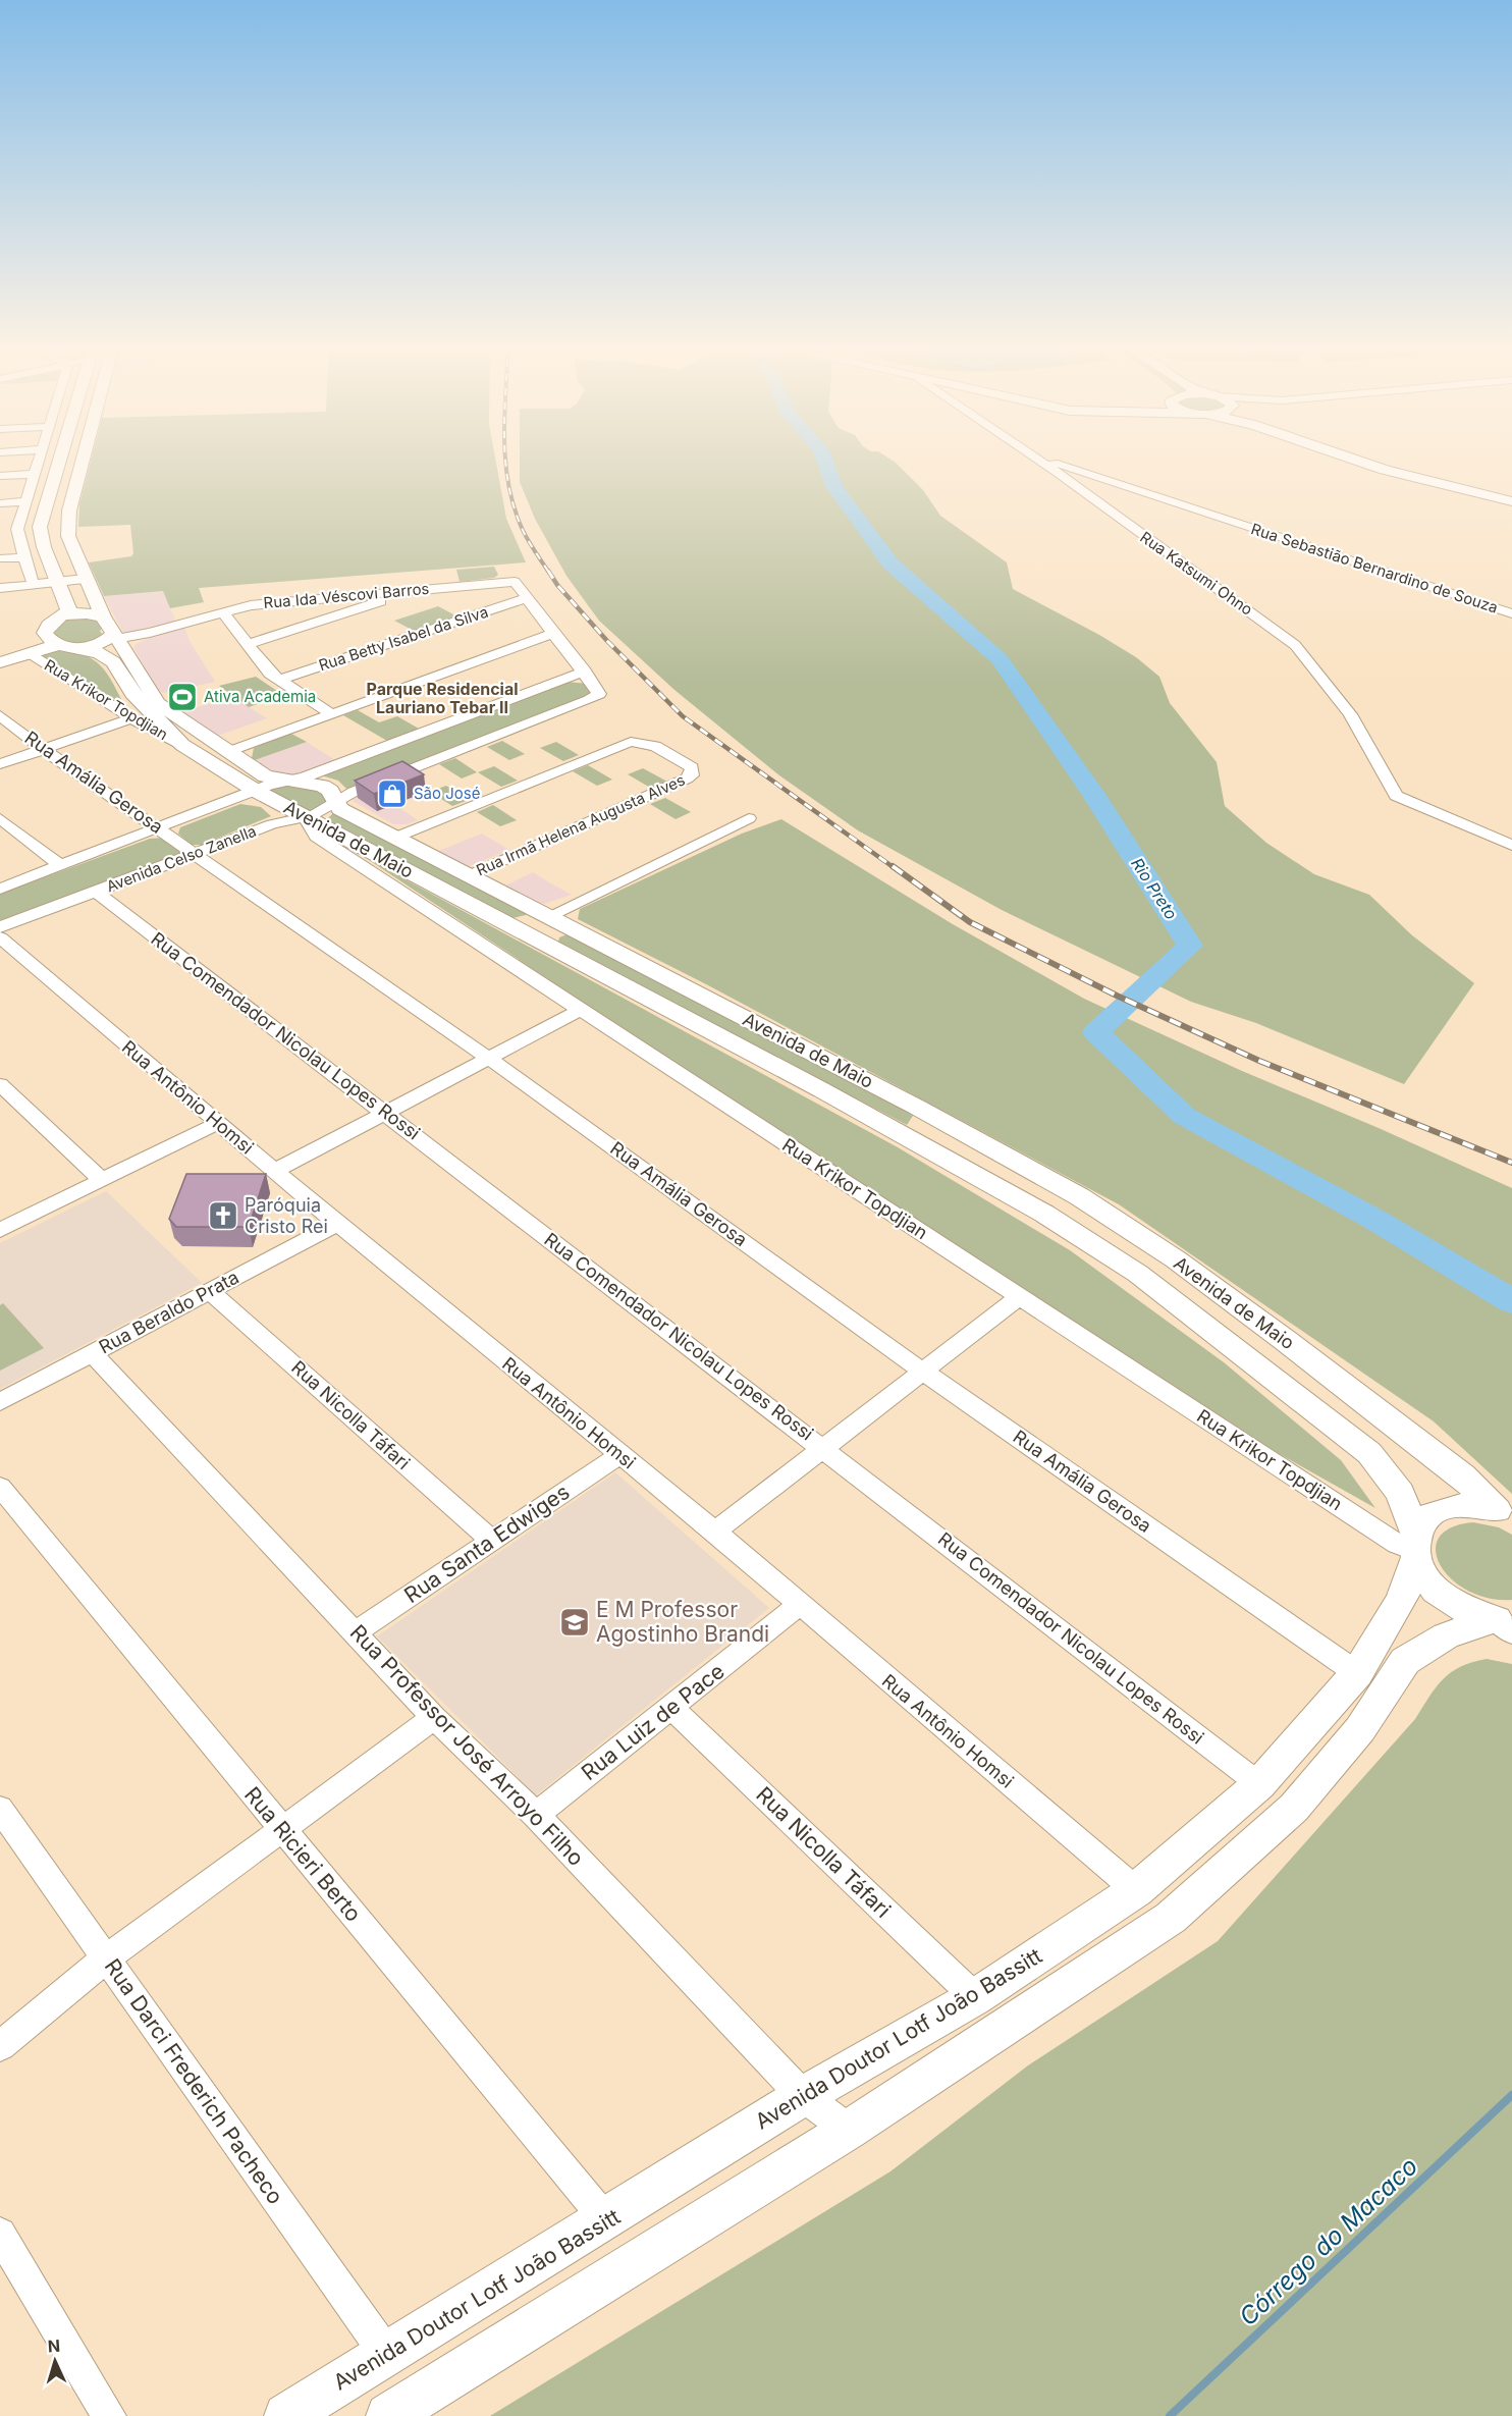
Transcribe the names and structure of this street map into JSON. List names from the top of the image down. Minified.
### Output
{"streets":{"main road":["Avenida de Maio","Avenida Doutor Lotf João Bassitt"],"street":["Rua Sebastião Bernardino de Souza","Rua Katsumi Ohno","Rua Ida Véscovi Barros","Rua Betty Isabel da Silva","Rua Krikor Topdjian","Rua Amália Gerosa","Rua Irmã Helena Augusta Alves","Avenida Celso Zanella","Rua Comendador Nicolau Lopes Rossi","Rua Antônio Homsi","Rua Beraldo Prata","Rua Nicolla Táfari","Rua Santa Edwiges","Rua Luiz de Pace","Rua Professor José Arroyo Filho","Rua Ricieri Berto","Rua Darci Frederich Pacheco"]},"crossings":[["Rua Ida Véscovi Barros","Rua Betty Isabel da Silva"],["Rua Ida Véscovi Barros","Avenida de Maio"],["Rua Krikor Topdjian","Avenida de Maio"],["Rua Krikor Topdjian","Avenida Celso Zanella"],["Rua Krikor Topdjian","Avenida Doutor Lotf João Bassitt"],["Rua Amália Gerosa","Avenida Celso Zanella"],["Rua Amália Gerosa","Avenida Doutor Lotf João Bassitt"],["Rua Irmã Helena Augusta Alves","Avenida de Maio"],["Avenida de Maio","Avenida Celso Zanella"],["Avenida de Maio","Avenida Doutor Lotf João Bassitt"],["Avenida Celso Zanella","Rua Comendador Nicolau Lopes Rossi"],["Rua Comendador Nicolau Lopes Rossi","Avenida Doutor Lotf João Bassitt"],["Rua Antônio Homsi","Rua Beraldo Prata"],["Rua Antônio Homsi","Rua Santa Edwiges"],["Rua Antônio Homsi","Rua Luiz de Pace"],["Rua Antônio Homsi","Avenida Doutor Lotf João Bassitt"],["Rua Beraldo Prata","Rua Nicolla Táfari"],["Rua Beraldo Prata","Rua Professor José Arroyo Filho"],["Rua Nicolla Táfari","Rua Santa Edwiges"],["Rua Nicolla Táfari","Rua Luiz de Pace"],["Rua Nicolla Táfari","Avenida Doutor Lotf João Bassitt"],["Rua Santa Edwiges","Rua Professor José Arroyo Filho"],["Rua Luiz de Pace","Rua Professor José Arroyo Filho"],["Rua Professor José Arroyo Filho","Avenida Doutor Lotf João Bassitt"],["Rua Ricieri Berto","Avenida Doutor Lotf João Bassitt"],["Avenida Doutor Lotf João Bassitt","Rua Darci Frederich Pacheco"]],"districts":["Parque Residencial Lauriano Tebar II"],"water":["Rio Preto","Córrego do Macaco"],"places":{"sports":["Ativa Academia"],"shop":["São José"],"church":["Paróquia Cristo Rei"],"school or university":["E M Professor Agostinho Brandi"]},"north":"top"}
